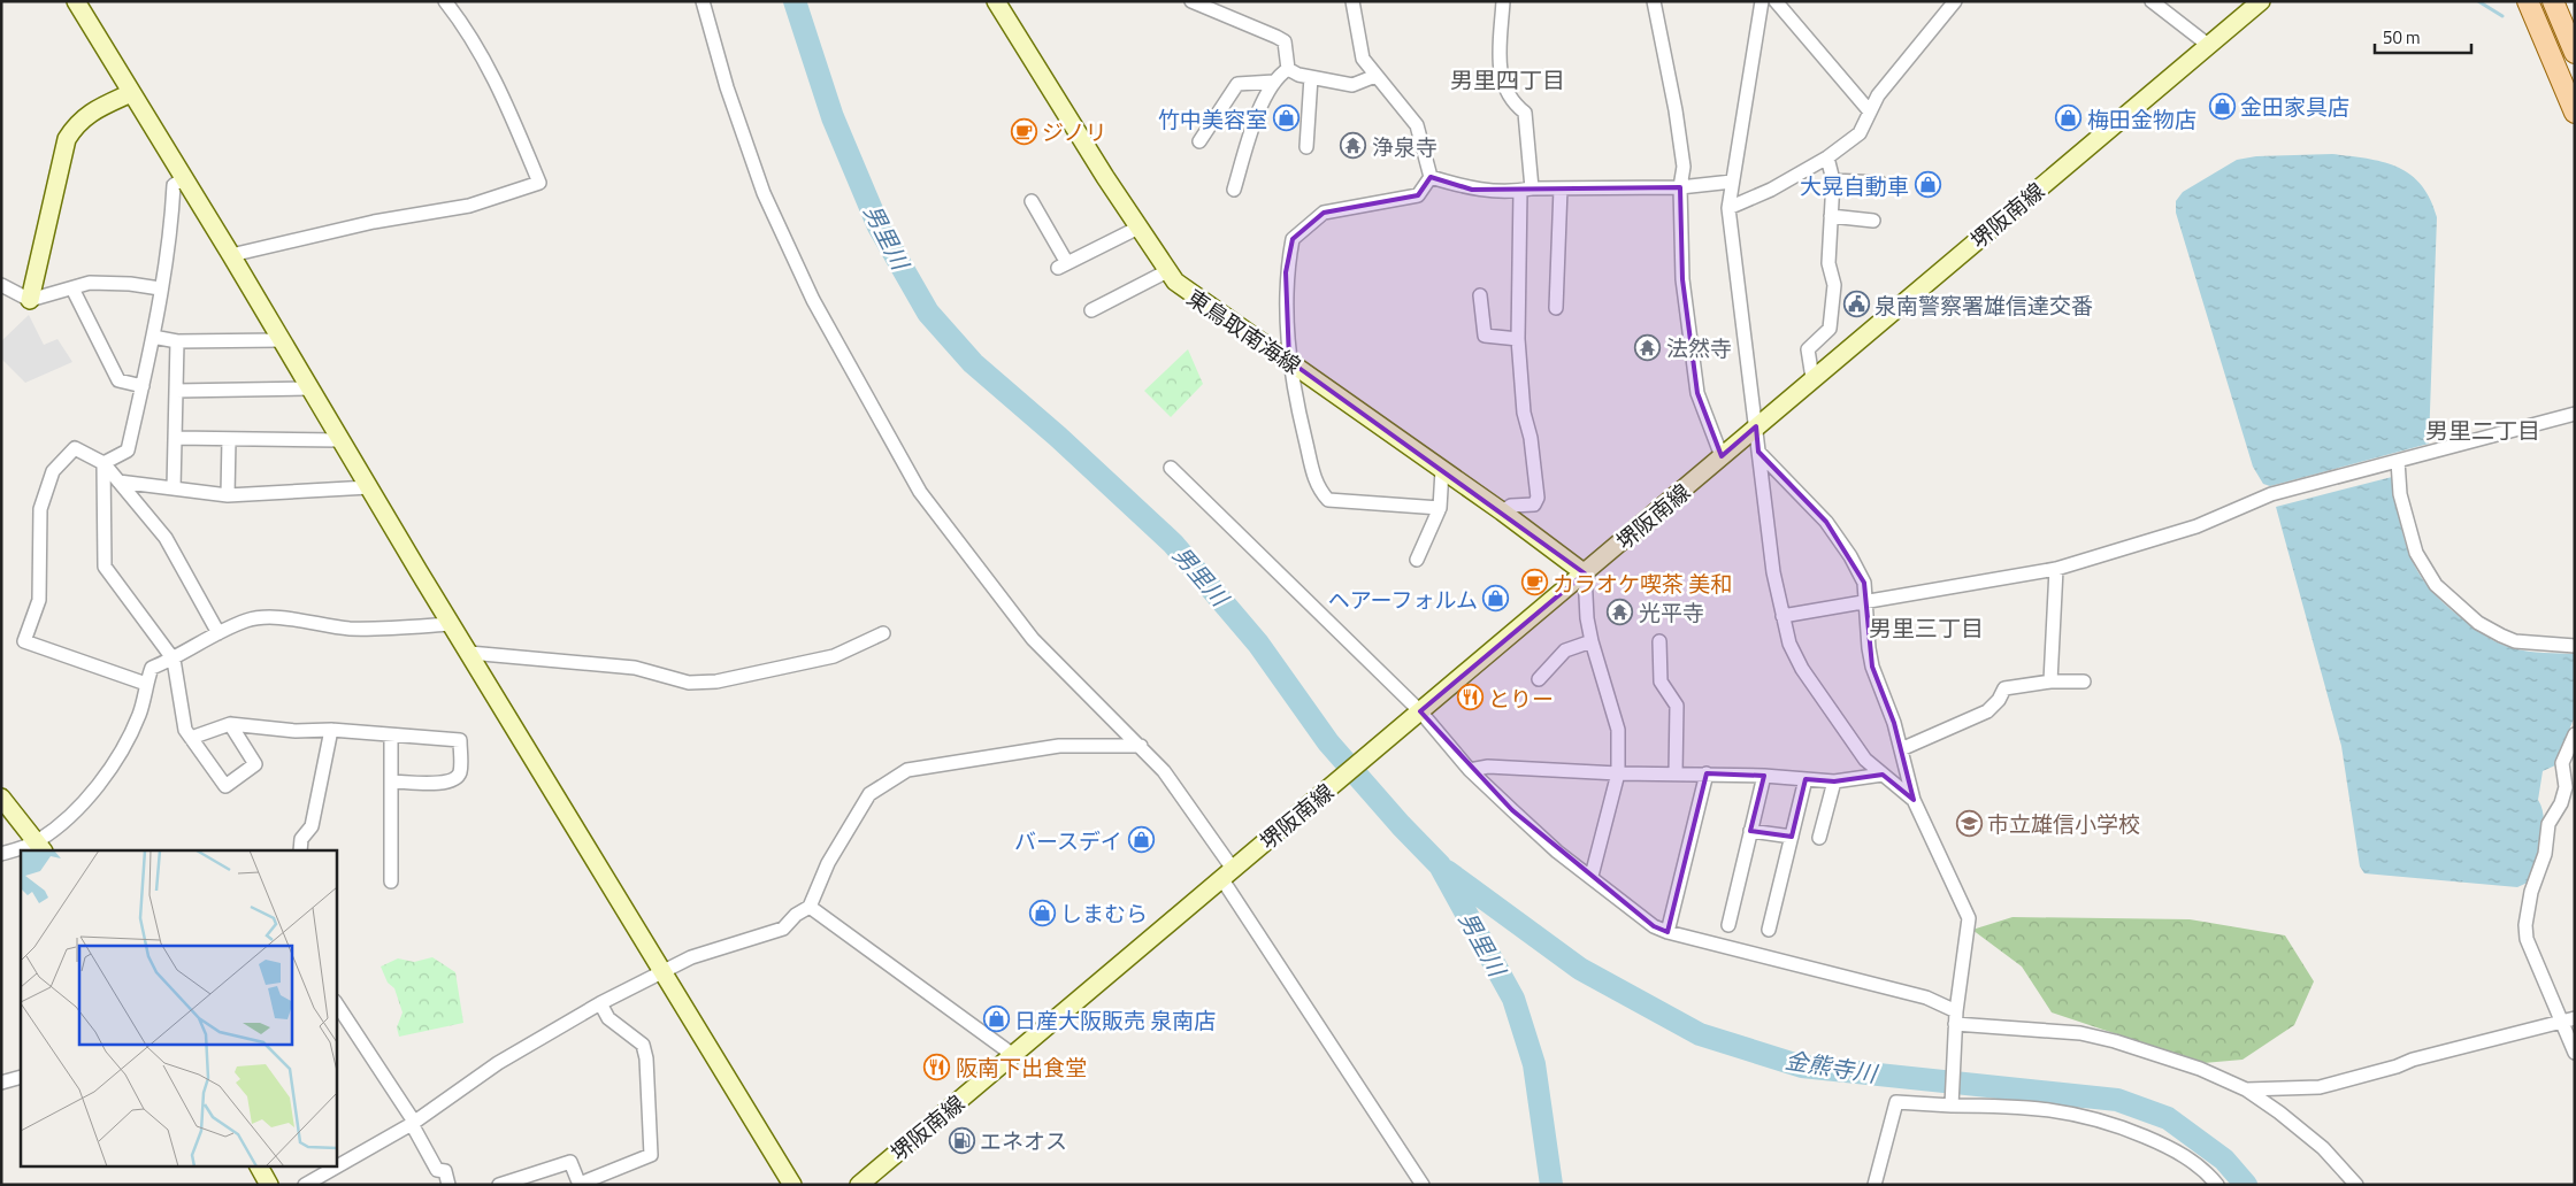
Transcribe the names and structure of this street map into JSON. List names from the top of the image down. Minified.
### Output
{"streets":{"main road":["堺阪南線","東鳥取南海線"]},"crossings":[["堺阪南線","東鳥取南海線"]],"districts":["男里四丁目","男里二丁目","男里三丁目"],"water":["男里川","金熊寺川"],"places":{"shop":["金田家具店","竹中美容室","梅田金物店","大晃自動車","ヘアーフォルム","バースデイ","しまむら","日産大阪販売 泉南店"],"cafe":["ジノリ","カラオケ喫茶 美和"],"temple":["浄泉寺","法然寺","光平寺"],"public building":["泉南警察署雄信達交番"],"restaurant":["とりー","阪南下出食堂"],"school or university":["市立雄信小学校"],"fuel station":["エネオス"]},"scale_bar":"50 m"}
